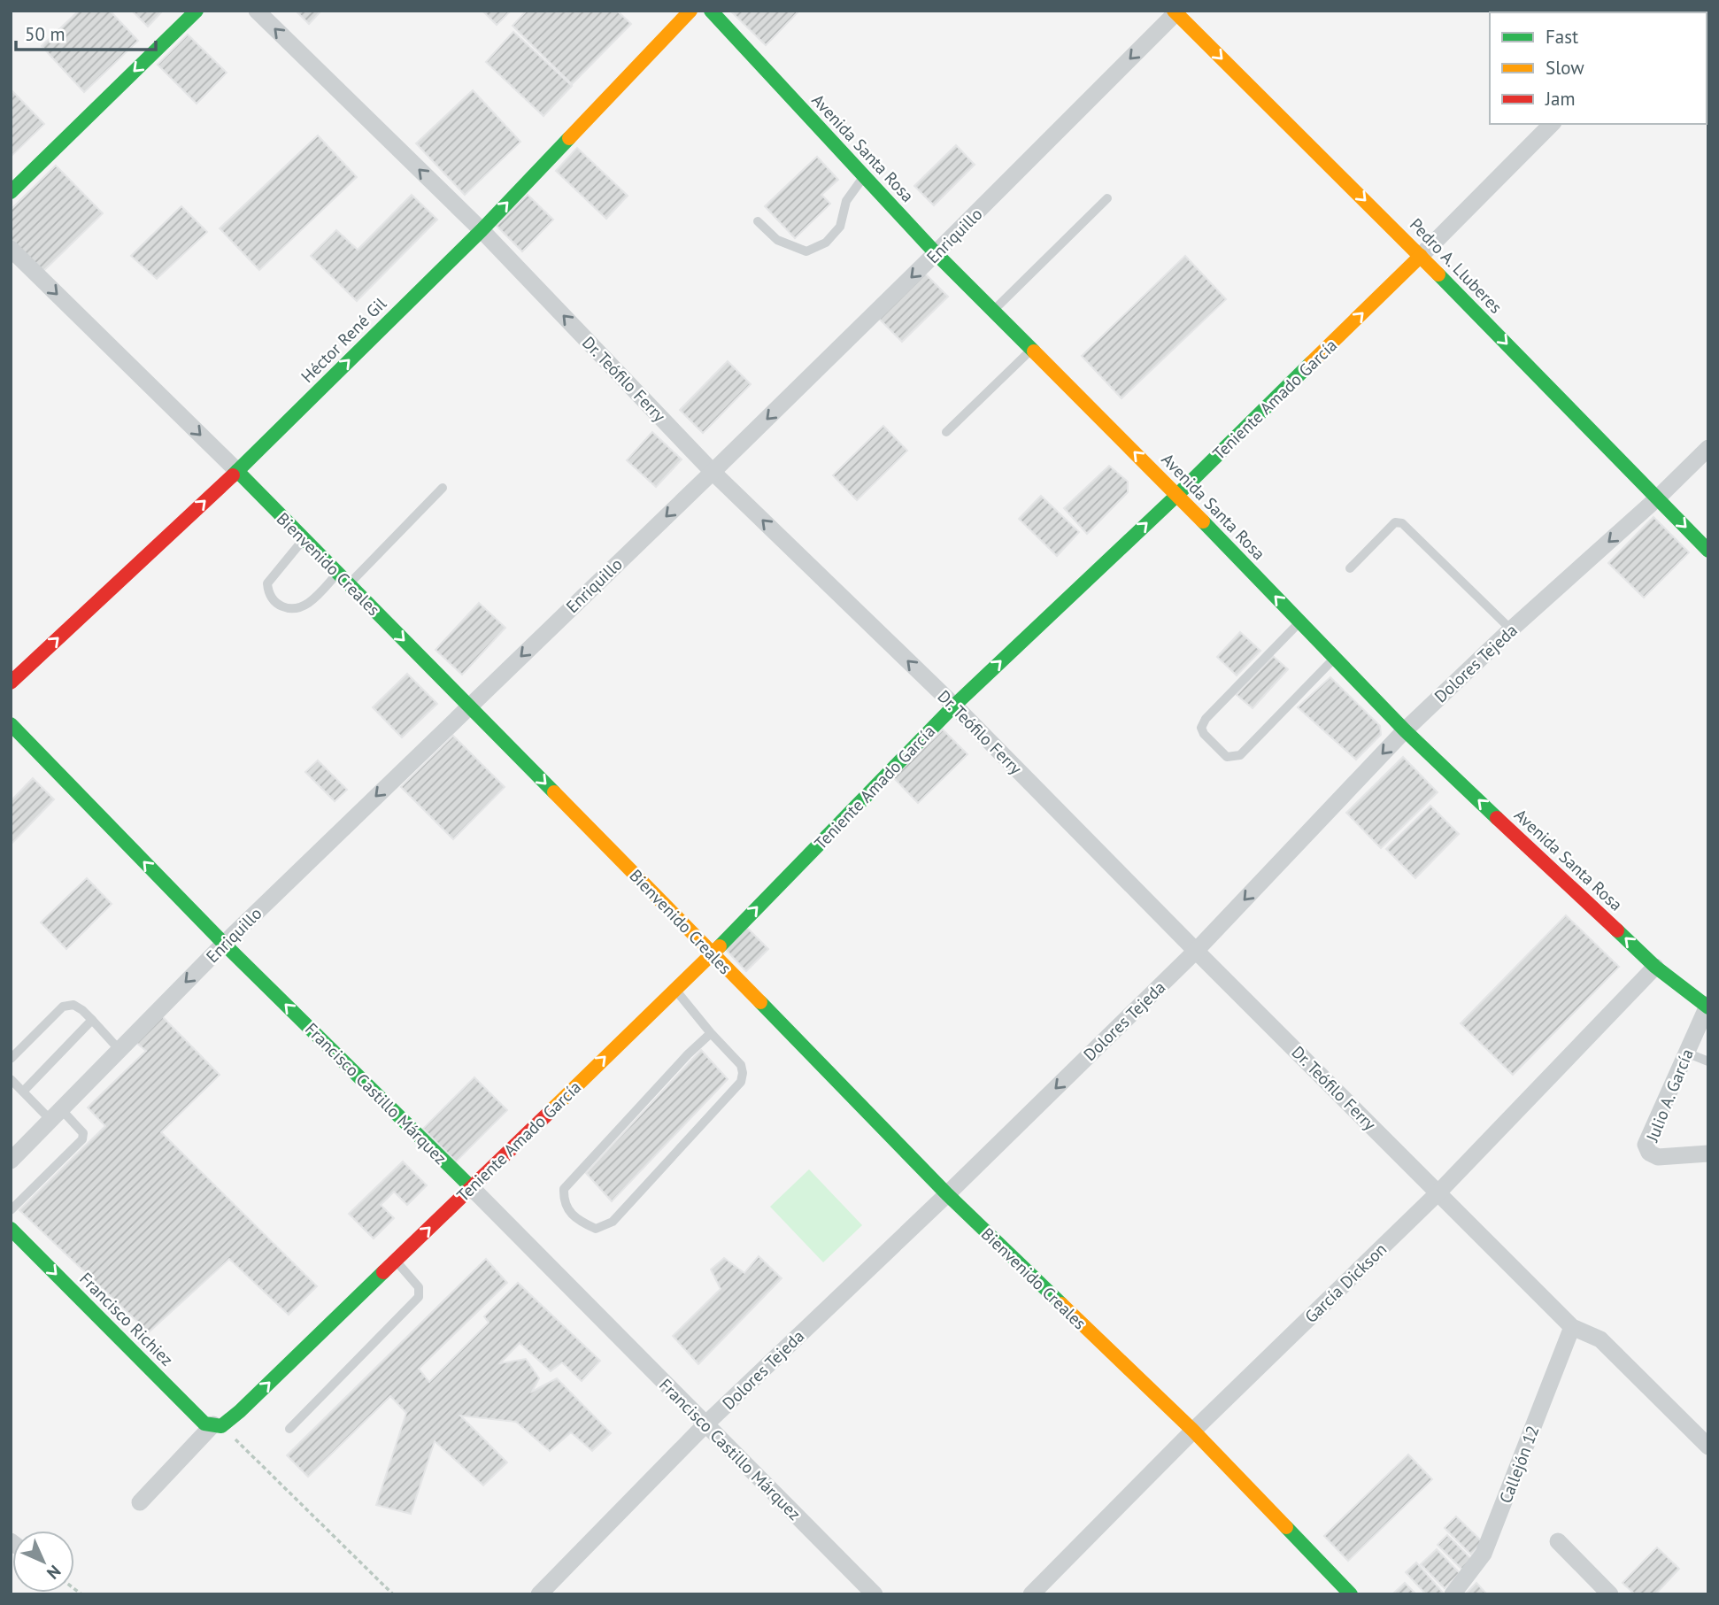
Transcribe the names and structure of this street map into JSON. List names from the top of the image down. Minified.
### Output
{"streets":{"main road":["Avenida Santa Rosa","Pedro A. Lluberes","Héctor René Gil","Teniente Amado García","Bienvenido Creales","Francisco Castillo Márquez","Francisco Richiez"],"street":["Enriquillo","Dr. Teófilo Ferry","Dolores Tejeda","Julio A. García","García Dickson","Callejón 12"]},"crossings":[["Avenida Santa Rosa","Enriquillo"],["Avenida Santa Rosa","Teniente Amado García"],["Avenida Santa Rosa","Dolores Tejeda"],["Avenida Santa Rosa","Julio A. García"],["Avenida Santa Rosa","García Dickson"],["Enriquillo","Pedro A. Lluberes"],["Enriquillo","Dr. Teófilo Ferry"],["Enriquillo","Bienvenido Creales"],["Enriquillo","Francisco Castillo Márquez"],["Pedro A. Lluberes","Teniente Amado García"],["Pedro A. Lluberes","Dolores Tejeda"],["Héctor René Gil","Dr. Teófilo Ferry"],["Héctor René Gil","Bienvenido Creales"],["Dr. Teófilo Ferry","Teniente Amado García"],["Dr. Teófilo Ferry","Dolores Tejeda"],["Dr. Teófilo Ferry","García Dickson"],["Dr. Teófilo Ferry","Callejón 12"],["Teniente Amado García","Bienvenido Creales"],["Teniente Amado García","Francisco Castillo Márquez"],["Teniente Amado García","Francisco Richiez"],["Bienvenido Creales","Dolores Tejeda"],["Bienvenido Creales","García Dickson"],["Dolores Tejeda","Francisco Castillo Márquez"]],"one_way":["Avenida Santa Rosa","Enriquillo","Pedro A. Lluberes","Héctor René Gil","Dr. Teófilo Ferry","Teniente Amado García","Bienvenido Creales","Dolores Tejeda","Francisco Castillo Márquez","Francisco Richiez"],"legend":["Fast","Slow","Jam"],"scale_bar":"50 m","north":"bottom right"}
